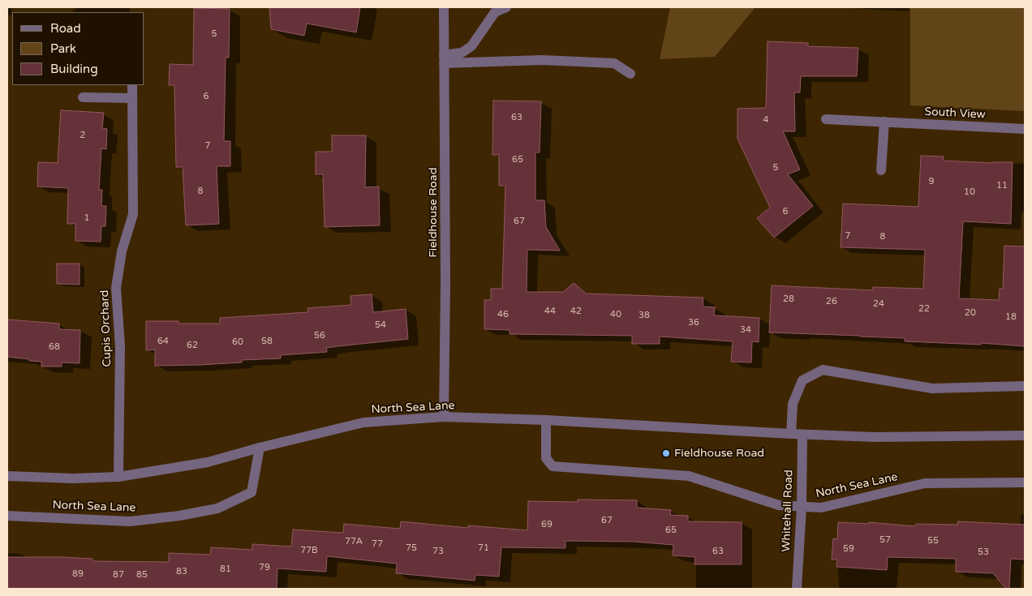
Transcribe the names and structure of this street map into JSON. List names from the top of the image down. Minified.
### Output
{"streets":{"street":["South View","Fieldhouse Road","Cupis Orchard","North Sea Lane","Whitehall Road"]},"crossings":[["Fieldhouse Road","North Sea Lane"],["Cupis Orchard","North Sea Lane"],["North Sea Lane","Whitehall Road"]],"places":["Fieldhouse Road"],"house_numbers":["5","6","63","4","2","7","65","5","9","11","8","10","6","1","67","7","8","28","26","24","22","44","42","20","46","40","38","18","36","54","34","56","64","58","60","62","68","67","69","65","57","55","77A","77","75","71","59","77B","73","63","53","79","81","83","89","87","85"],"legend":["Road","Park","Building"]}
